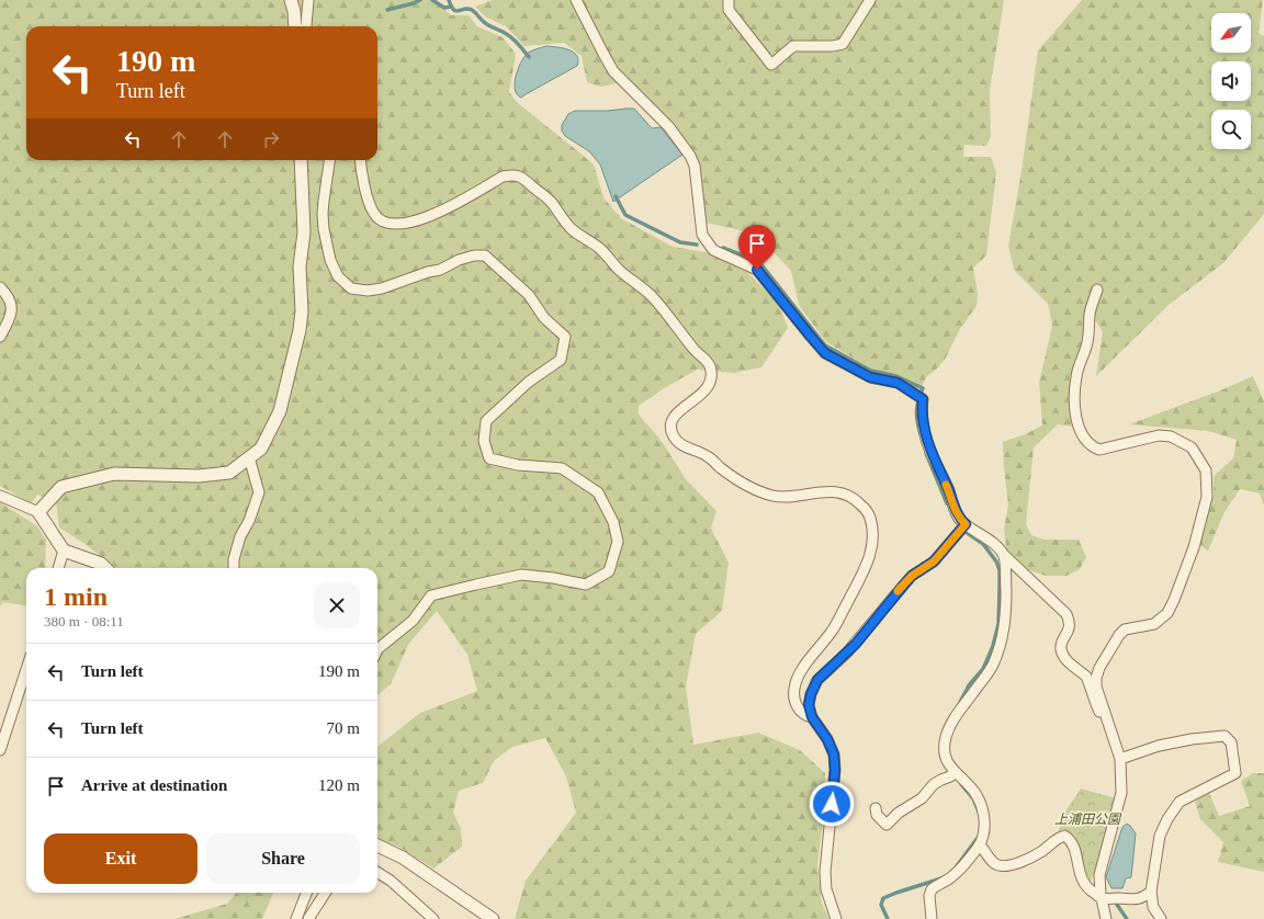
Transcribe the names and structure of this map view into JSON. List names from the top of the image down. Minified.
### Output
{"parks":["上浦田公園"],"north":"bottom left","page":{"turn":["190 m","Turn left"],"heading":["1 min","380 m · 08:11"],"list":[{"name":"Turn left","value":"190 m"},{"name":"Turn left","value":"70 m"},{"name":"Arrive at destination","value":"120 m"}],"buttons":["Exit","Share"]}}
